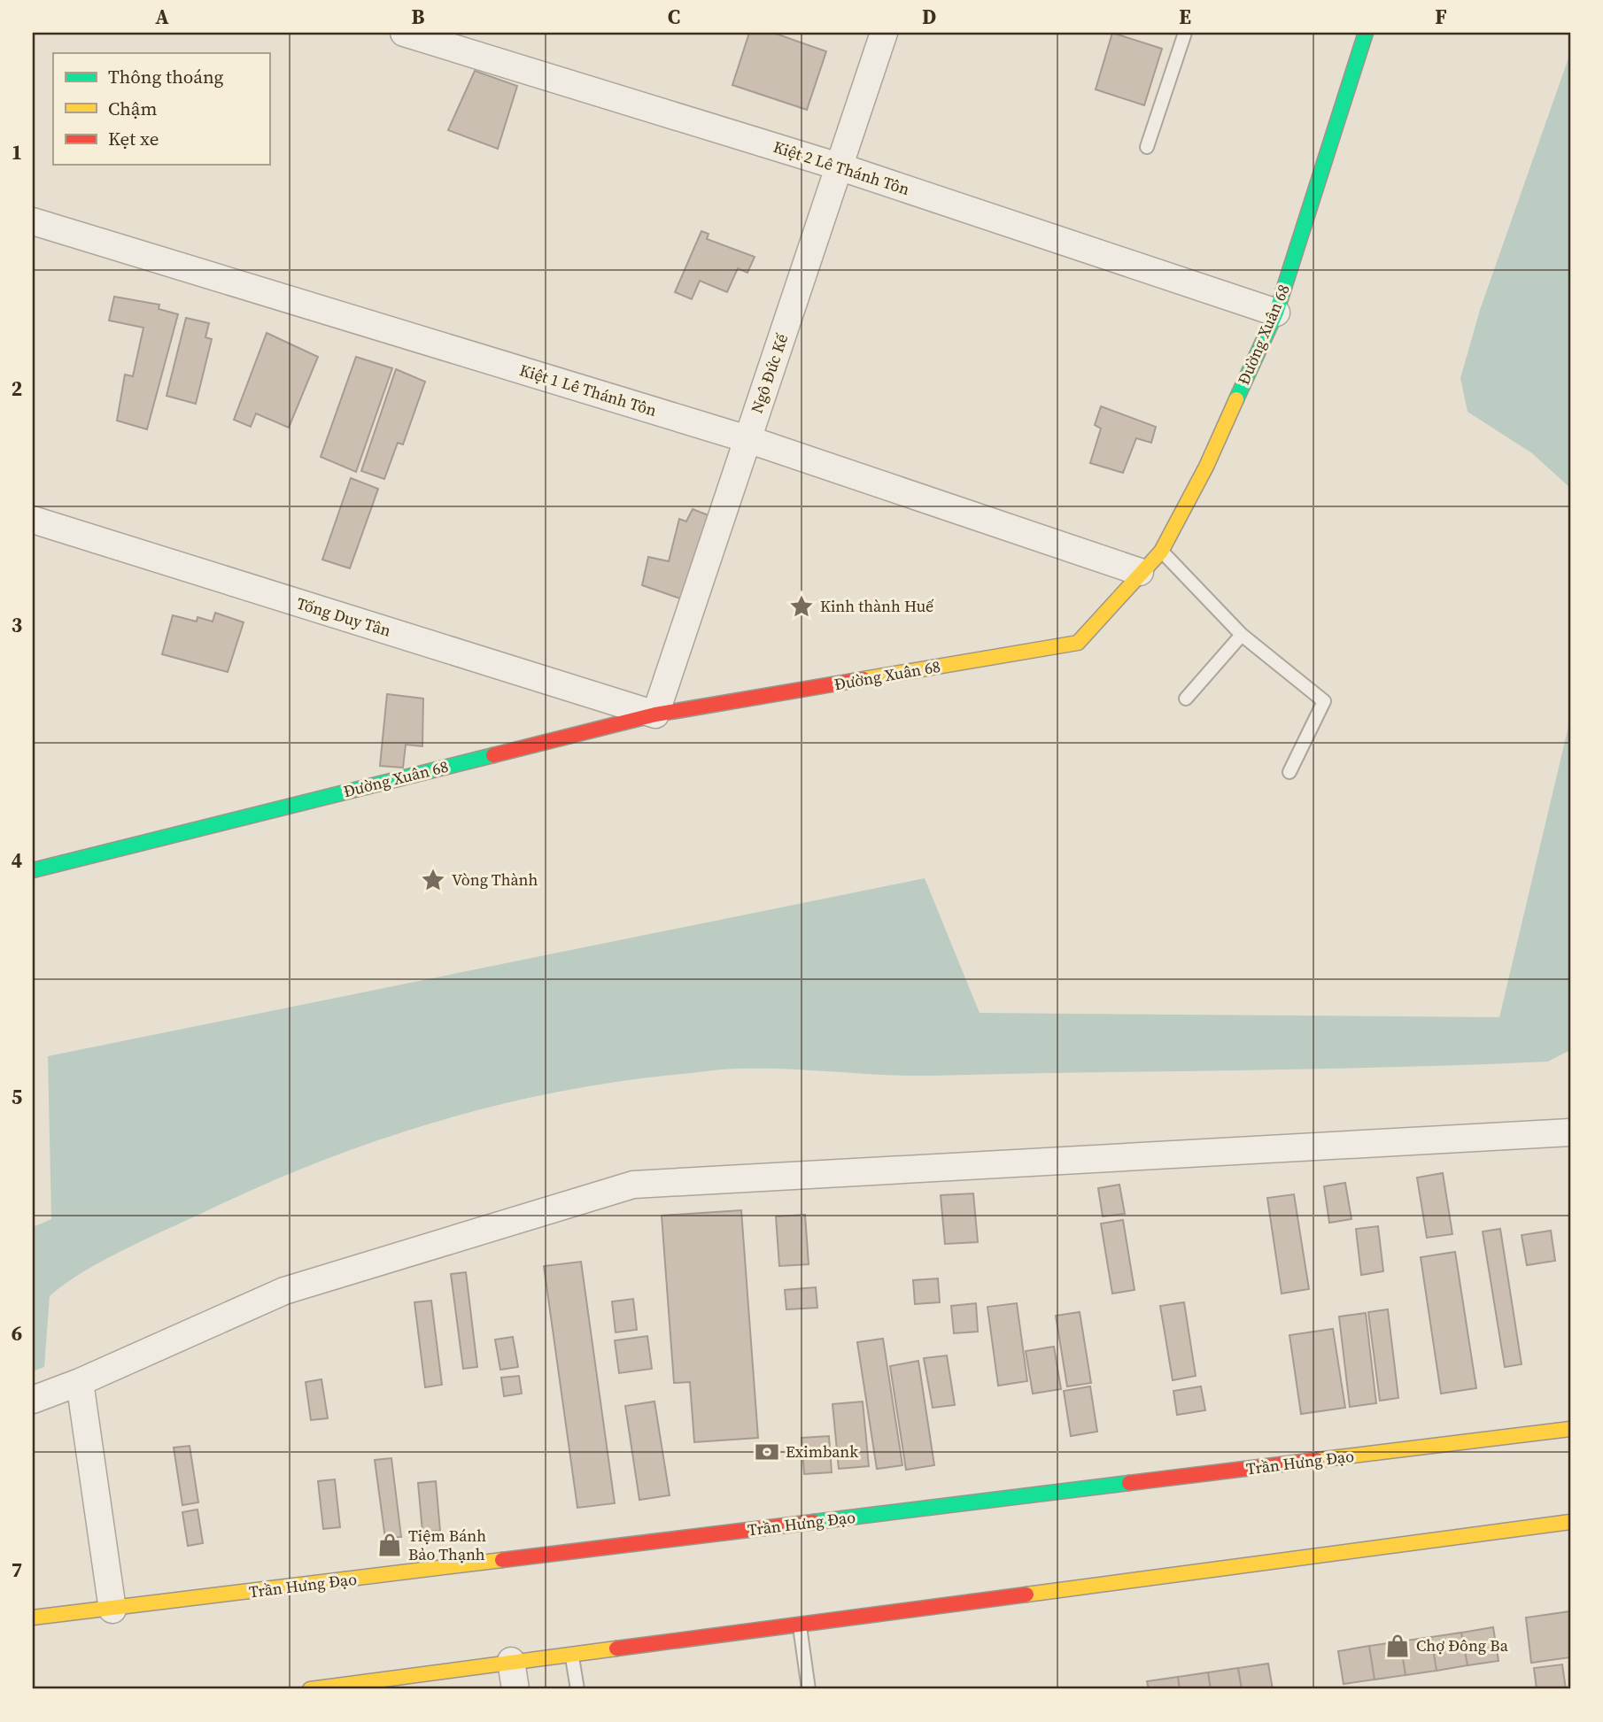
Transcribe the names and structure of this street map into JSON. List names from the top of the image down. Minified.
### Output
{"streets":{"main road":["Đường Xuân 68","Trần Hưng Đạo"],"street":["Kiệt 2 Lê Thánh Tôn","Ngô Đức Kế","Kiệt 1 Lê Thánh Tôn","Tống Duy Tân"]},"crossings":[["Kiệt 2 Lê Thánh Tôn","Đường Xuân 68"],["Kiệt 2 Lê Thánh Tôn","Ngô Đức Kế"],["Đường Xuân 68","Ngô Đức Kế"],["Đường Xuân 68","Kiệt 1 Lê Thánh Tôn"],["Đường Xuân 68","Tống Duy Tân"],["Ngô Đức Kế","Kiệt 1 Lê Thánh Tôn"],["Ngô Đức Kế","Tống Duy Tân"]],"places":{"place":["Kinh thành Huế","Vòng Thành"],"bank":["Eximbank"],"shop":["Tiệm Bánh Bảo Thạnh","Chợ Đông Ba"]},"legend":["Thông thoáng","Chậm","Kẹt xe"],"grid":{"columns":["A","B","C","D","E","F"],"rows":["1","2","3","4","5","6","7"]}}
